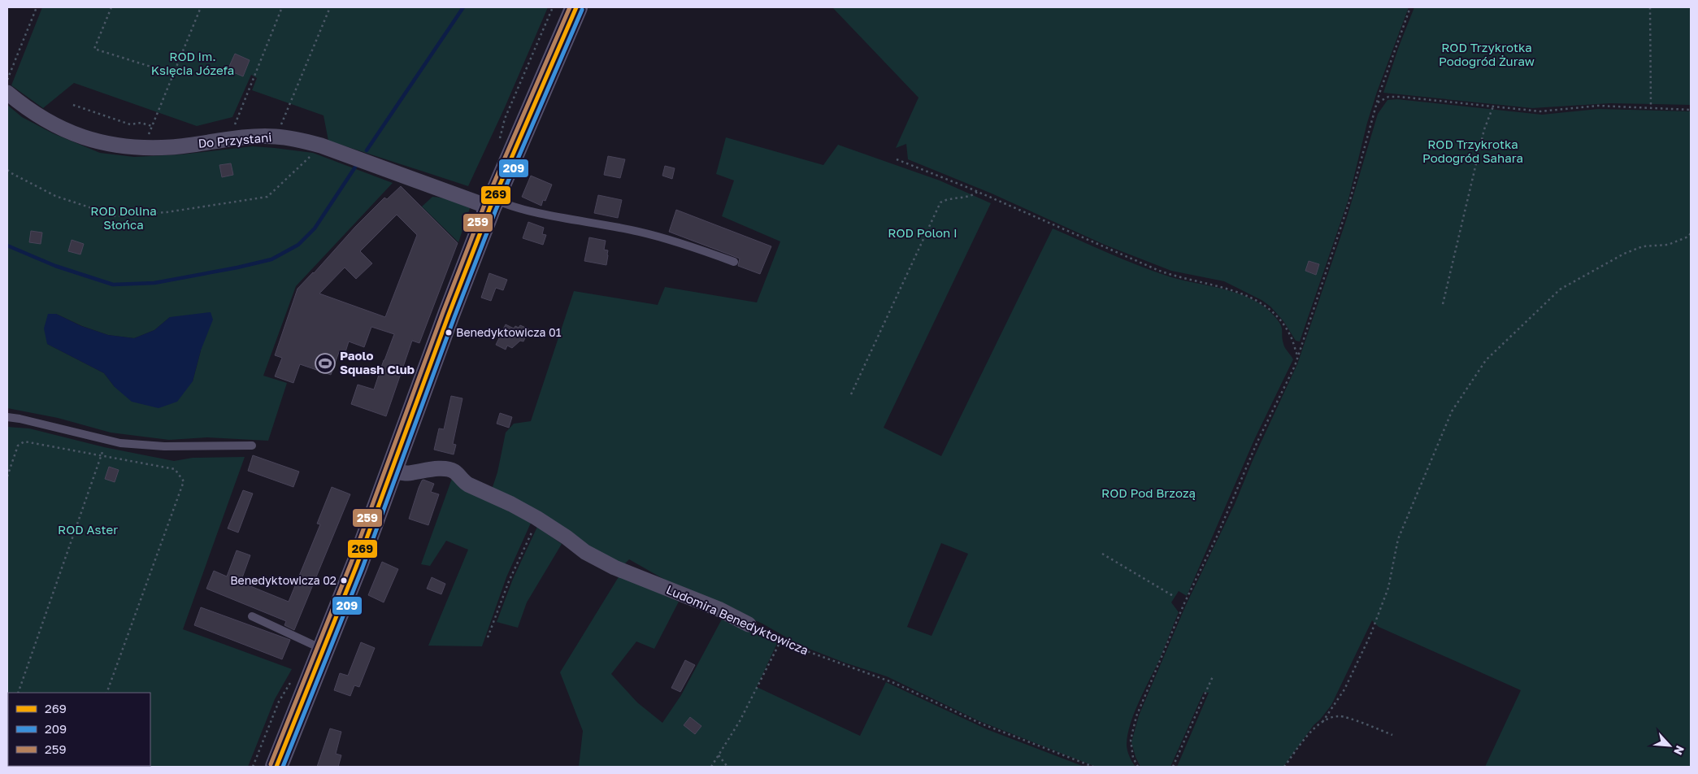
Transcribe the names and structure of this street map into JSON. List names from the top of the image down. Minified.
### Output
{"streets":{"street":["Do Przystani","Ludomira Benedyktowicza"]},"parks":["ROD Trzykrotka Podogród Żuraw","ROD im. Księcia Józefa","ROD Trzykrotka Podogród Sahara","ROD Dolina Słońca","ROD Polon I","ROD Pod Brzozą","ROD Aster"],"places":{"other":["Benedyktowicza 01","Benedyktowicza 02"],"sports":["Paolo Squash Club"]},"lines":["transit line 269","transit line 259","transit line 209"],"legend":["269","209","259"],"north":"bottom right"}
